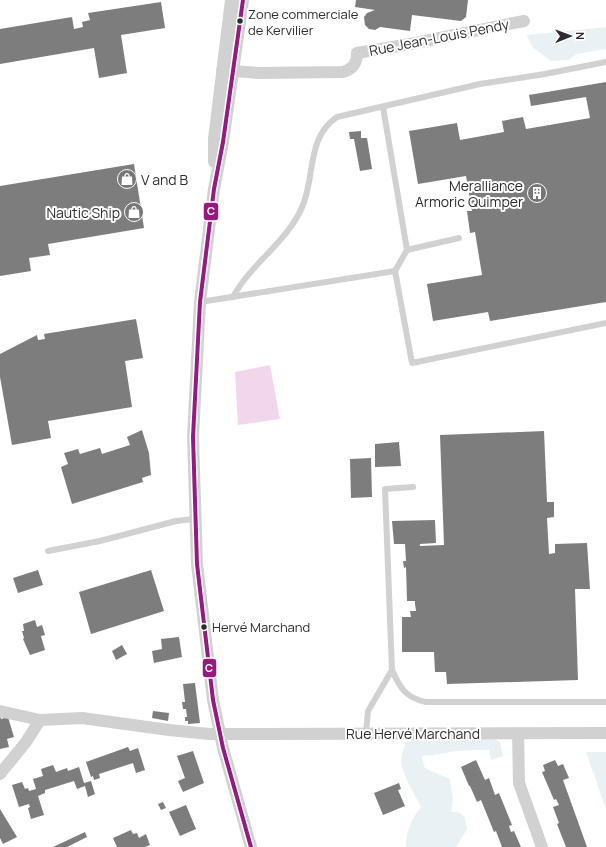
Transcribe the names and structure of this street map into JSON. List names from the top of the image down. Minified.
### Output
{"streets":{"street":["Rue Jean-Louis Pendy","Rue Hervé Marchand"]},"places":{"other":["Zone commerciale de Kervilier","Hervé Marchand"],"shop":["V and B","Nautic Ship"],"building":["Meralliance Armoric Quimper"]},"lines":["transit line C"],"north":"right"}
